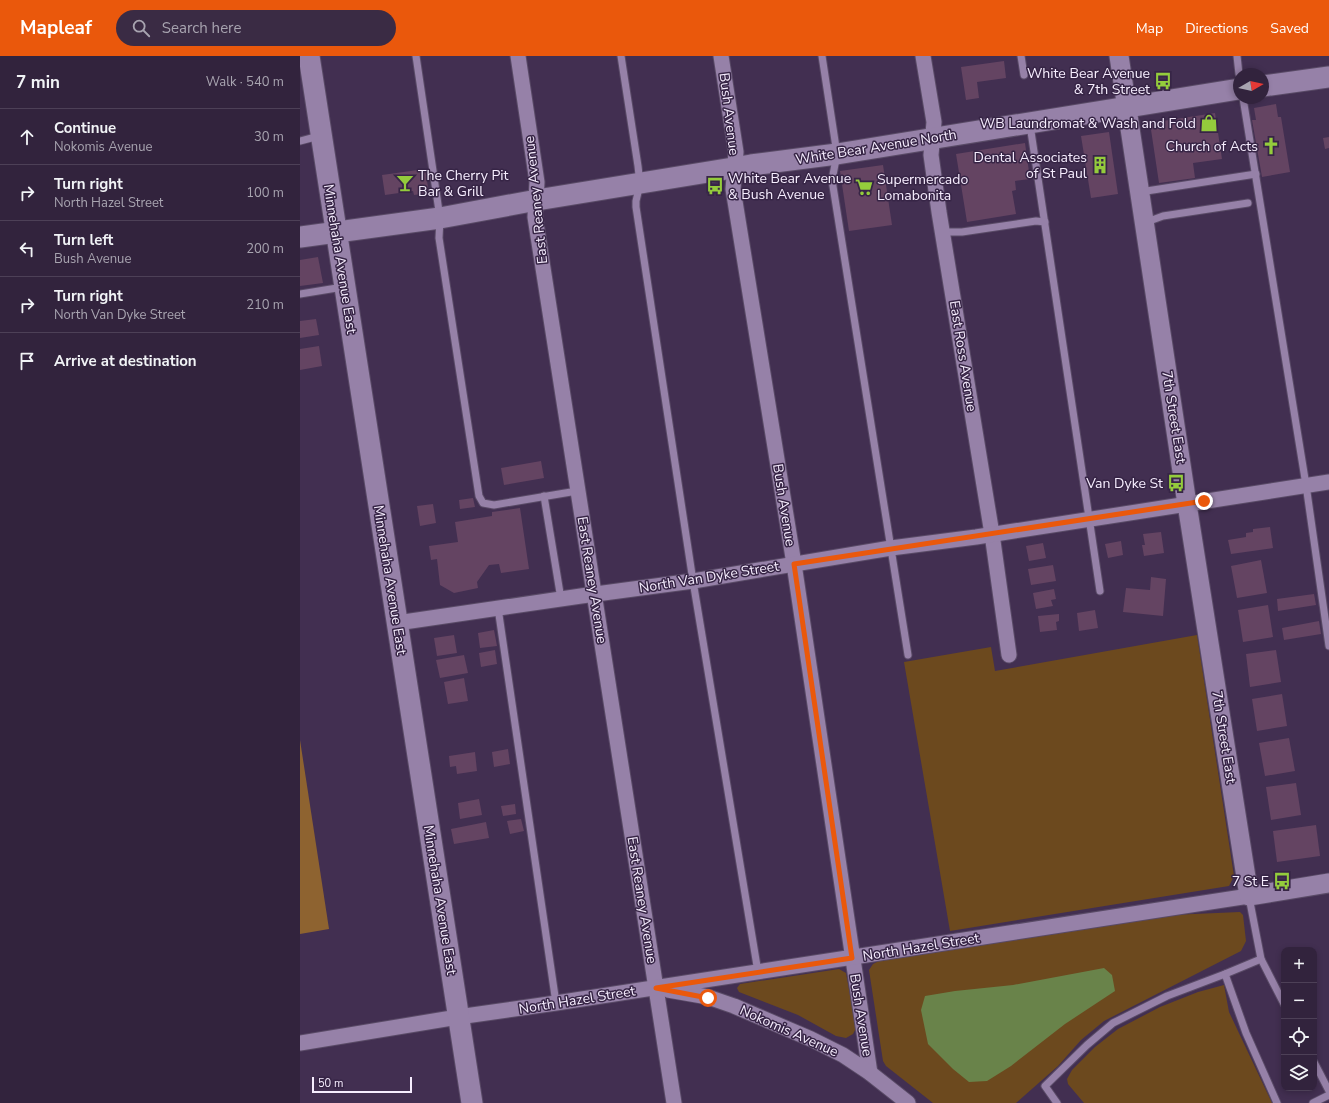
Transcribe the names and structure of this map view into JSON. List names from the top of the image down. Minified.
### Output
{"streets":{"main road":["White Bear Avenue North","Minnehaha Avenue East"],"street":["Bush Avenue","East Reaney Avenue","East Ross Avenue","7th Street East","North Van Dyke Street","North Hazel Street","Nokomis Avenue"]},"crossings":[["Bush Avenue","White Bear Avenue North"],["Bush Avenue","North Van Dyke Street"],["Bush Avenue","North Hazel Street"],["Bush Avenue","Nokomis Avenue"],["White Bear Avenue North","East Reaney Avenue"],["White Bear Avenue North","Minnehaha Avenue East"],["White Bear Avenue North","East Ross Avenue"],["White Bear Avenue North","7th Street East"],["East Reaney Avenue","North Van Dyke Street"],["East Reaney Avenue","North Hazel Street"],["East Reaney Avenue","Nokomis Avenue"],["Minnehaha Avenue East","North Van Dyke Street"],["Minnehaha Avenue East","North Hazel Street"],["East Ross Avenue","North Van Dyke Street"],["7th Street East","North Van Dyke Street"],["7th Street East","North Hazel Street"],["North Hazel Street","Nokomis Avenue"]],"places":{"bus stop":["White Bear Avenue & 7th Street","White Bear Avenue & Bush Avenue","Van Dyke St","7 St E"],"shop":["WB Laundromat & Wash and Fold"],"church":["Church of Acts"],"building":["Dental Associates of St Paul"],"bar":["The Cherry Pit Bar & Grill"],"supermarket":["Supermercado Lomabonita"]},"scale_bar":"50 m","north":"right","page":{"header":"Mapleaf","search":"Search here","nav":["Map","Directions","Saved"],"heading":["7 min","Walk · 540 m"],"list":[["Continue","Nokomis Avenue","30 m"],["Turn right","North Hazel Street","100 m"],["Turn left","Bush Avenue","200 m"],["Turn right","North Van Dyke Street","210 m"],"Arrive at destination"],"map_buttons":["+","−"],"scale":"50 m"}}
